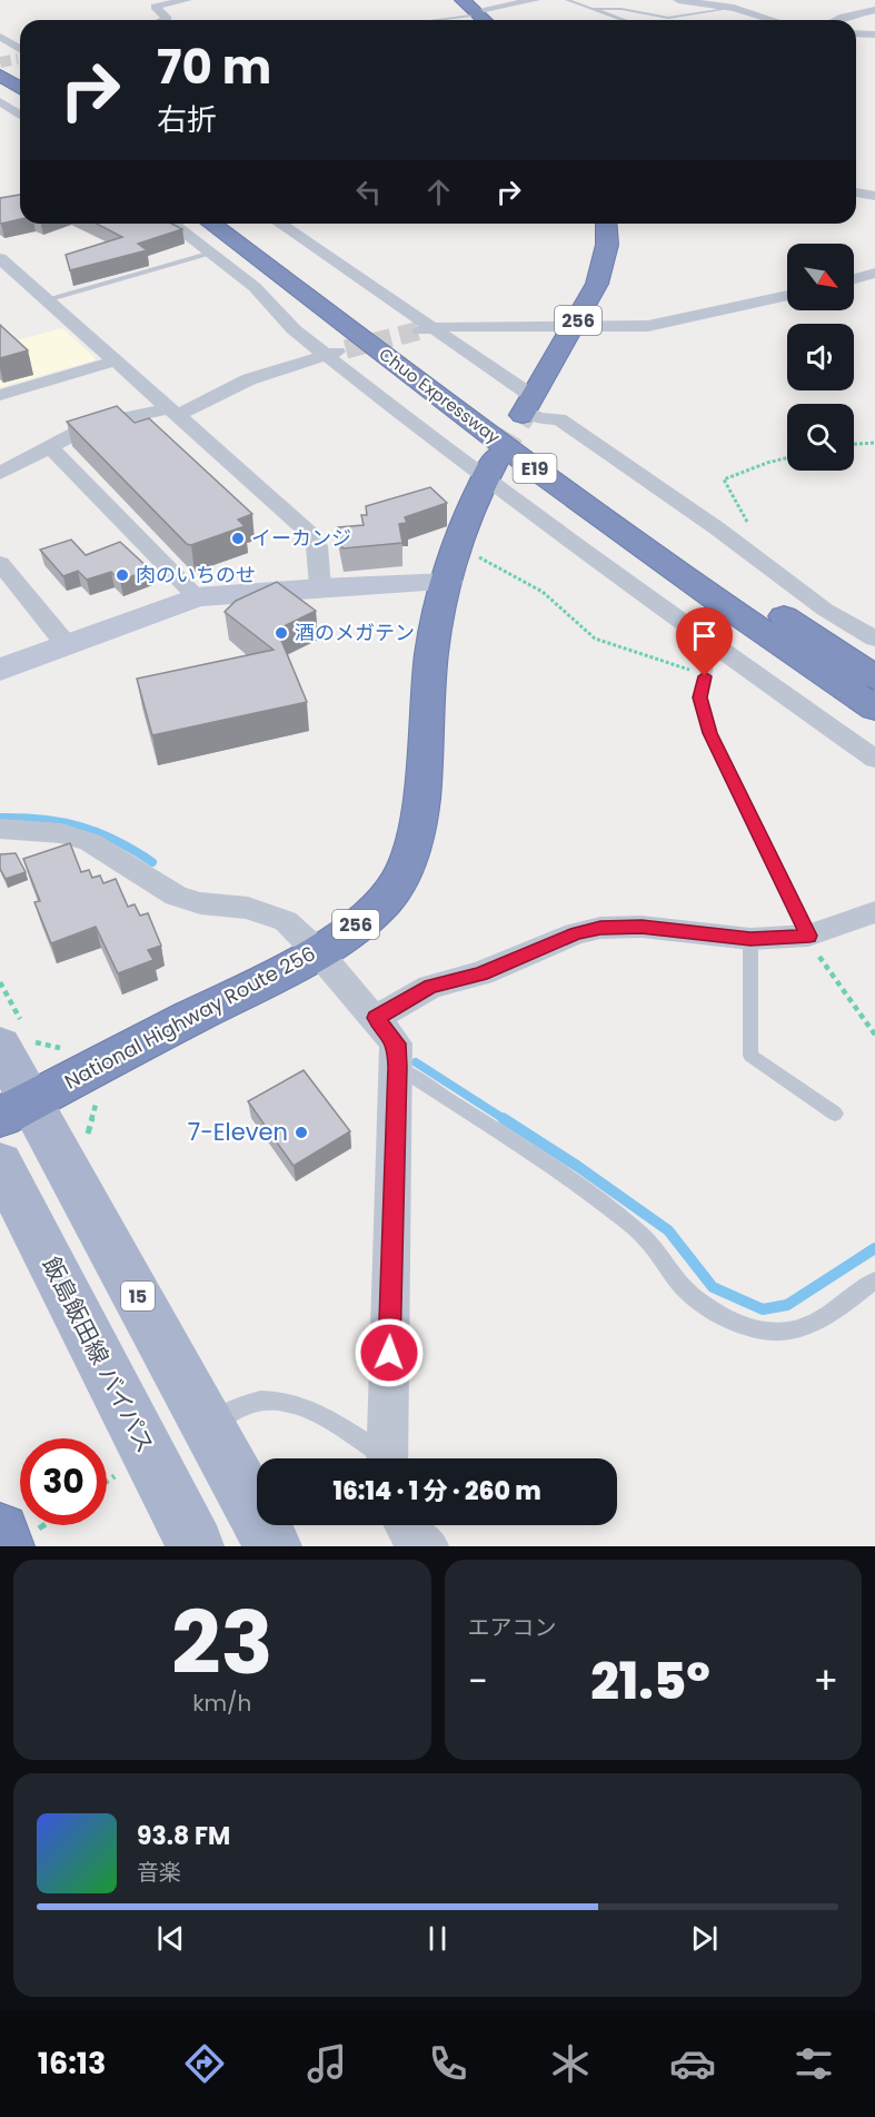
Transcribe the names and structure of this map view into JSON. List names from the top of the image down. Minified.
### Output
{"streets":{"highway":["256","Chuo Expressway","E19","National Highway Route 256"],"main road":["15","飯島飯田線 バイパス"]},"crossings":[["National Highway Route 256","15"]],"places":["イーカンジ","肉のいちのせ","酒のメガテン","7-Eleven"],"north":"bottom right","page":{"turn":["70 m","右折"],"limit":"30","trip":"16:14 · 1 分 · 260 m","tile":[["23","km/h"],"エアコン"],"heat":["−","21.5°","+"],"song":["93.8 FM","音楽"],"tabs":"16:13"}}
